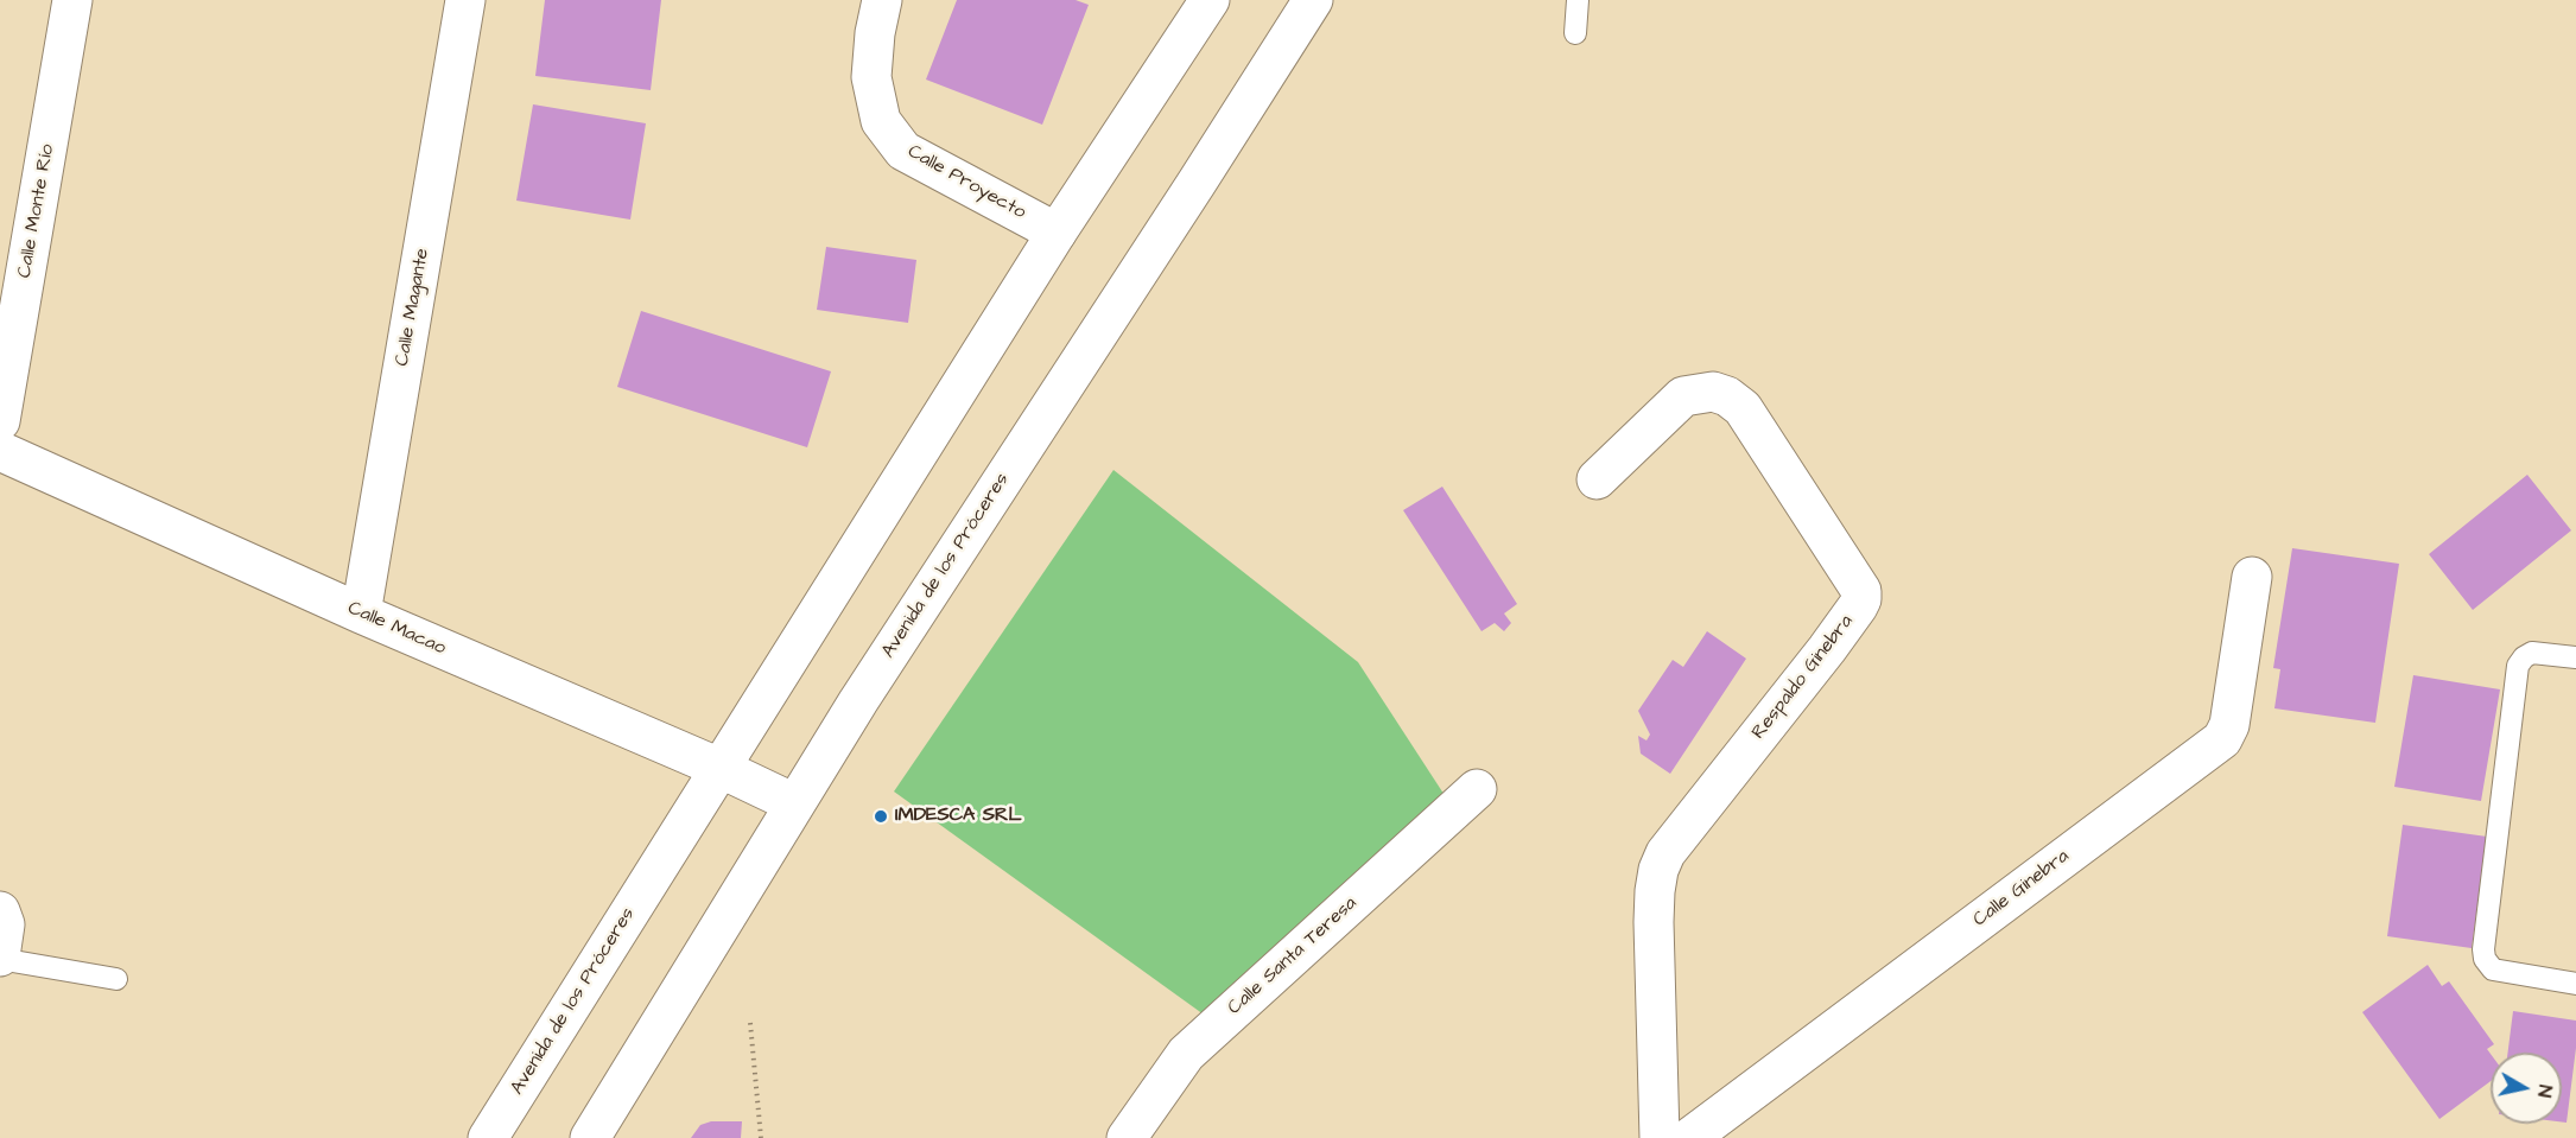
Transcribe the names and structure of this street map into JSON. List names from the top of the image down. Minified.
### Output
{"streets":{"street":["Calle Proyecto","Calle Monte Río","Calle Magante","Avenida de los Próceres","Calle Macao","Respaldo Ginebra","Calle Ginebra","Calle Santa Teresa"]},"crossings":[["Calle Proyecto","Avenida de los Próceres"],["Calle Magante","Calle Macao"],["Avenida de los Próceres","Calle Macao"]],"places":["IMDESCA SRL"],"north":"right"}
